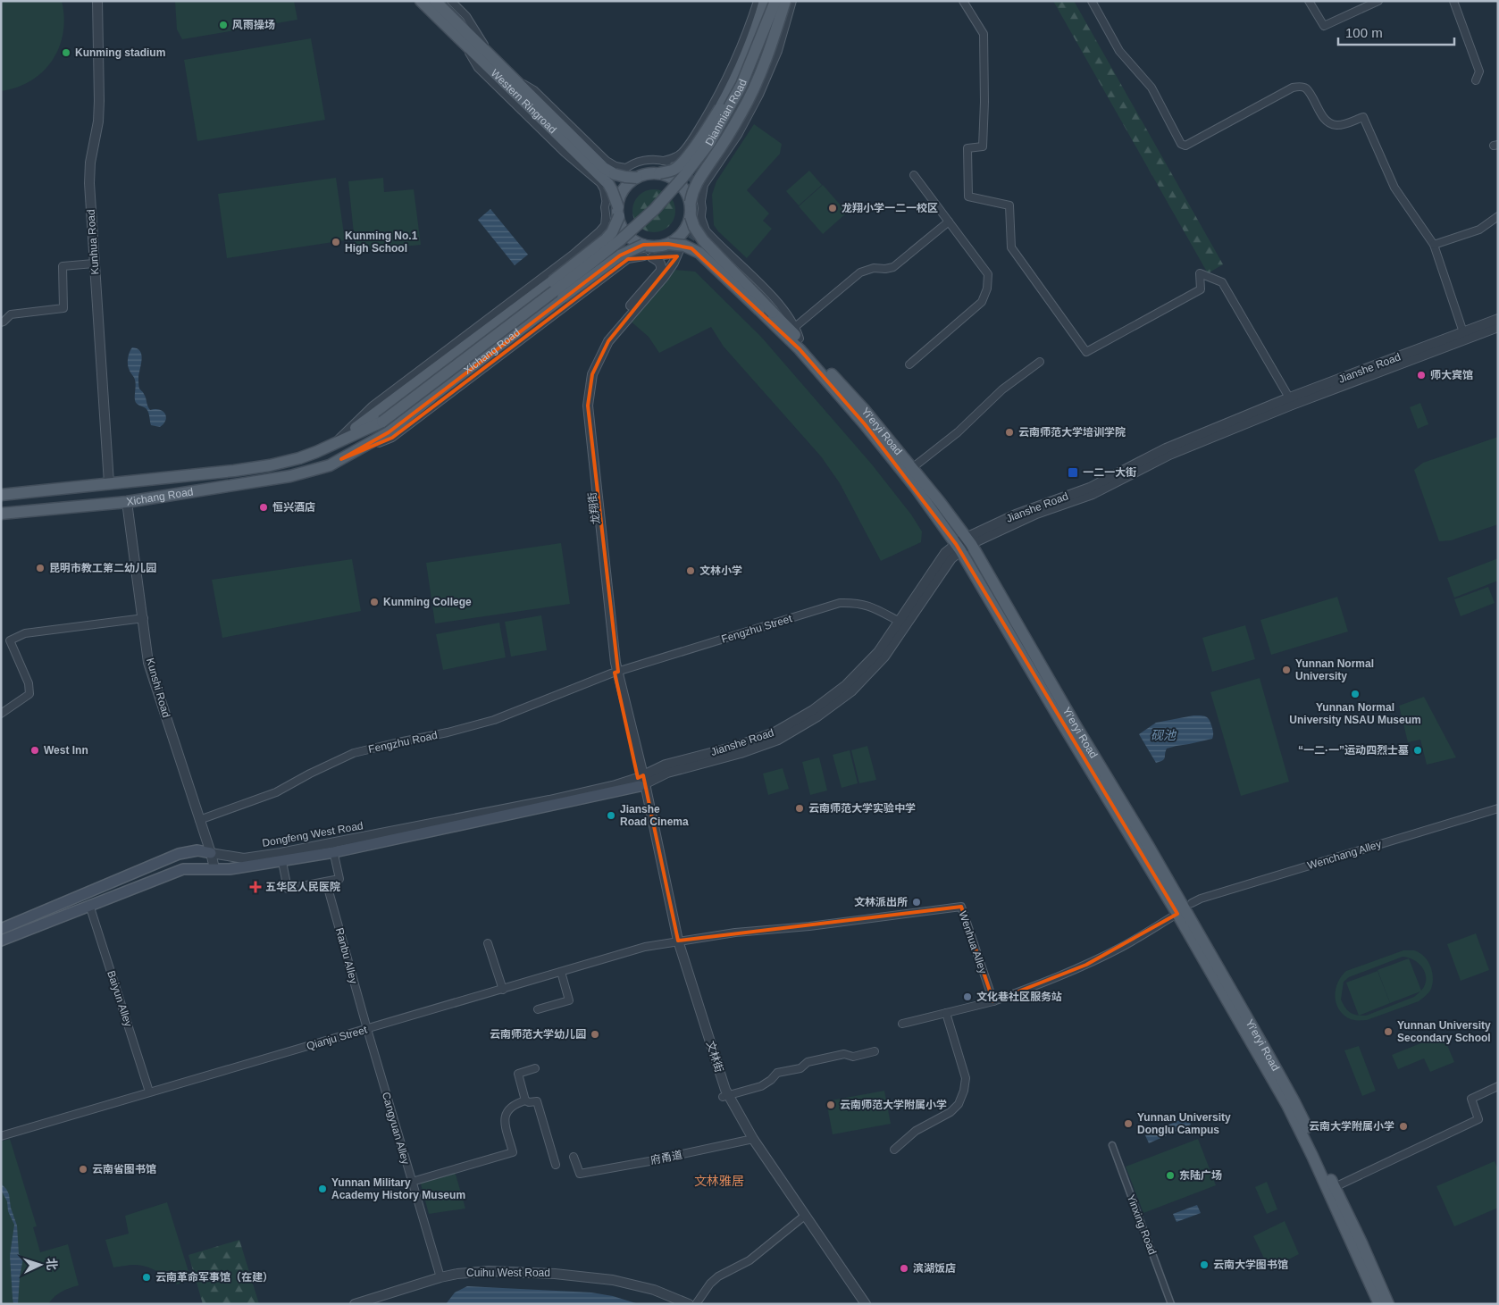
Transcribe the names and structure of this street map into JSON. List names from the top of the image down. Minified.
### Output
{"streets":{"main road":["Western Ringroad","Dianmian Road","Xichang Road","Yi'eryi Road","Dongfeng West Road"],"street":["Kunhua Road","Jianshe Road","龙翔街","Fengzhu Street","Kunshi Road","Fengzhu Road","Wenchang Alley","Wenhua Alley","Ranbu Alley","Baiyun Alley","Qianju Street","文林街","Cangyuan Alley","府甬道","Yinxing Road","Cuihu West Road"]},"crossings":[["Western Ringroad","Xichang Road"],["Western Ringroad","Yi'eryi Road"],["Western Ringroad","龙翔街"],["Dianmian Road","Xichang Road"],["Kunhua Road","Xichang Road"],["Xichang Road","Yi'eryi Road"],["Xichang Road","龙翔街"],["Xichang Road","Kunshi Road"],["Jianshe Road","Yi'eryi Road"],["Jianshe Road","龙翔街"],["Jianshe Road","Fengzhu Street"],["Jianshe Road","Dongfeng West Road"],["Jianshe Road","文林街"],["Yi'eryi Road","龙翔街"],["Yi'eryi Road","Wenchang Alley"],["龙翔街","Fengzhu Street"],["龙翔街","Fengzhu Road"],["龙翔街","Dongfeng West Road"],["龙翔街","文林街"],["Fengzhu Street","Fengzhu Road"],["Kunshi Road","Fengzhu Road"],["Kunshi Road","Dongfeng West Road"],["Dongfeng West Road","Baiyun Alley"],["Dongfeng West Road","文林街"],["Wenhua Alley","Qianju Street"],["Wenhua Alley","文林街"],["Ranbu Alley","Qianju Street"],["Ranbu Alley","Cangyuan Alley"],["Baiyun Alley","Qianju Street"],["Qianju Street","文林街"],["Qianju Street","Cangyuan Alley"],["文林街","府甬道"],["Cangyuan Alley","Cuihu West Road"]],"districts":["文林雅居"],"water":["砚池"],"places":{"other":["风雨操场","Kunming stadium","龙翔小学一二一校区","Kunming No.1 High School","师大宾馆","云南师范大学培训学院","恒兴酒店","昆明市教工第二幼儿园","文林小学","Kunming College","Yunnan Normal University","Yunnan Normal University NSAU Museum","West Inn","“一二·一”运动四烈士墓","云南师范大学实验中学","Jianshe Road Cinema","文林派出所","文化巷社区服务站","Yunnan University Secondary School","云南师范大学幼儿园","云南师范大学附属小学","Yunnan University Donglu Campus","云南大学附属小学","云南省图书馆","东陆广场","Yunnan Military Academy History Museum","云南大学图书馆","滨湖饭店","云南革命军事馆（在建）"],"transit":["一二一大街"],"health":["五华区人民医院"]},"scale_bar":"100 m","north":"right"}
